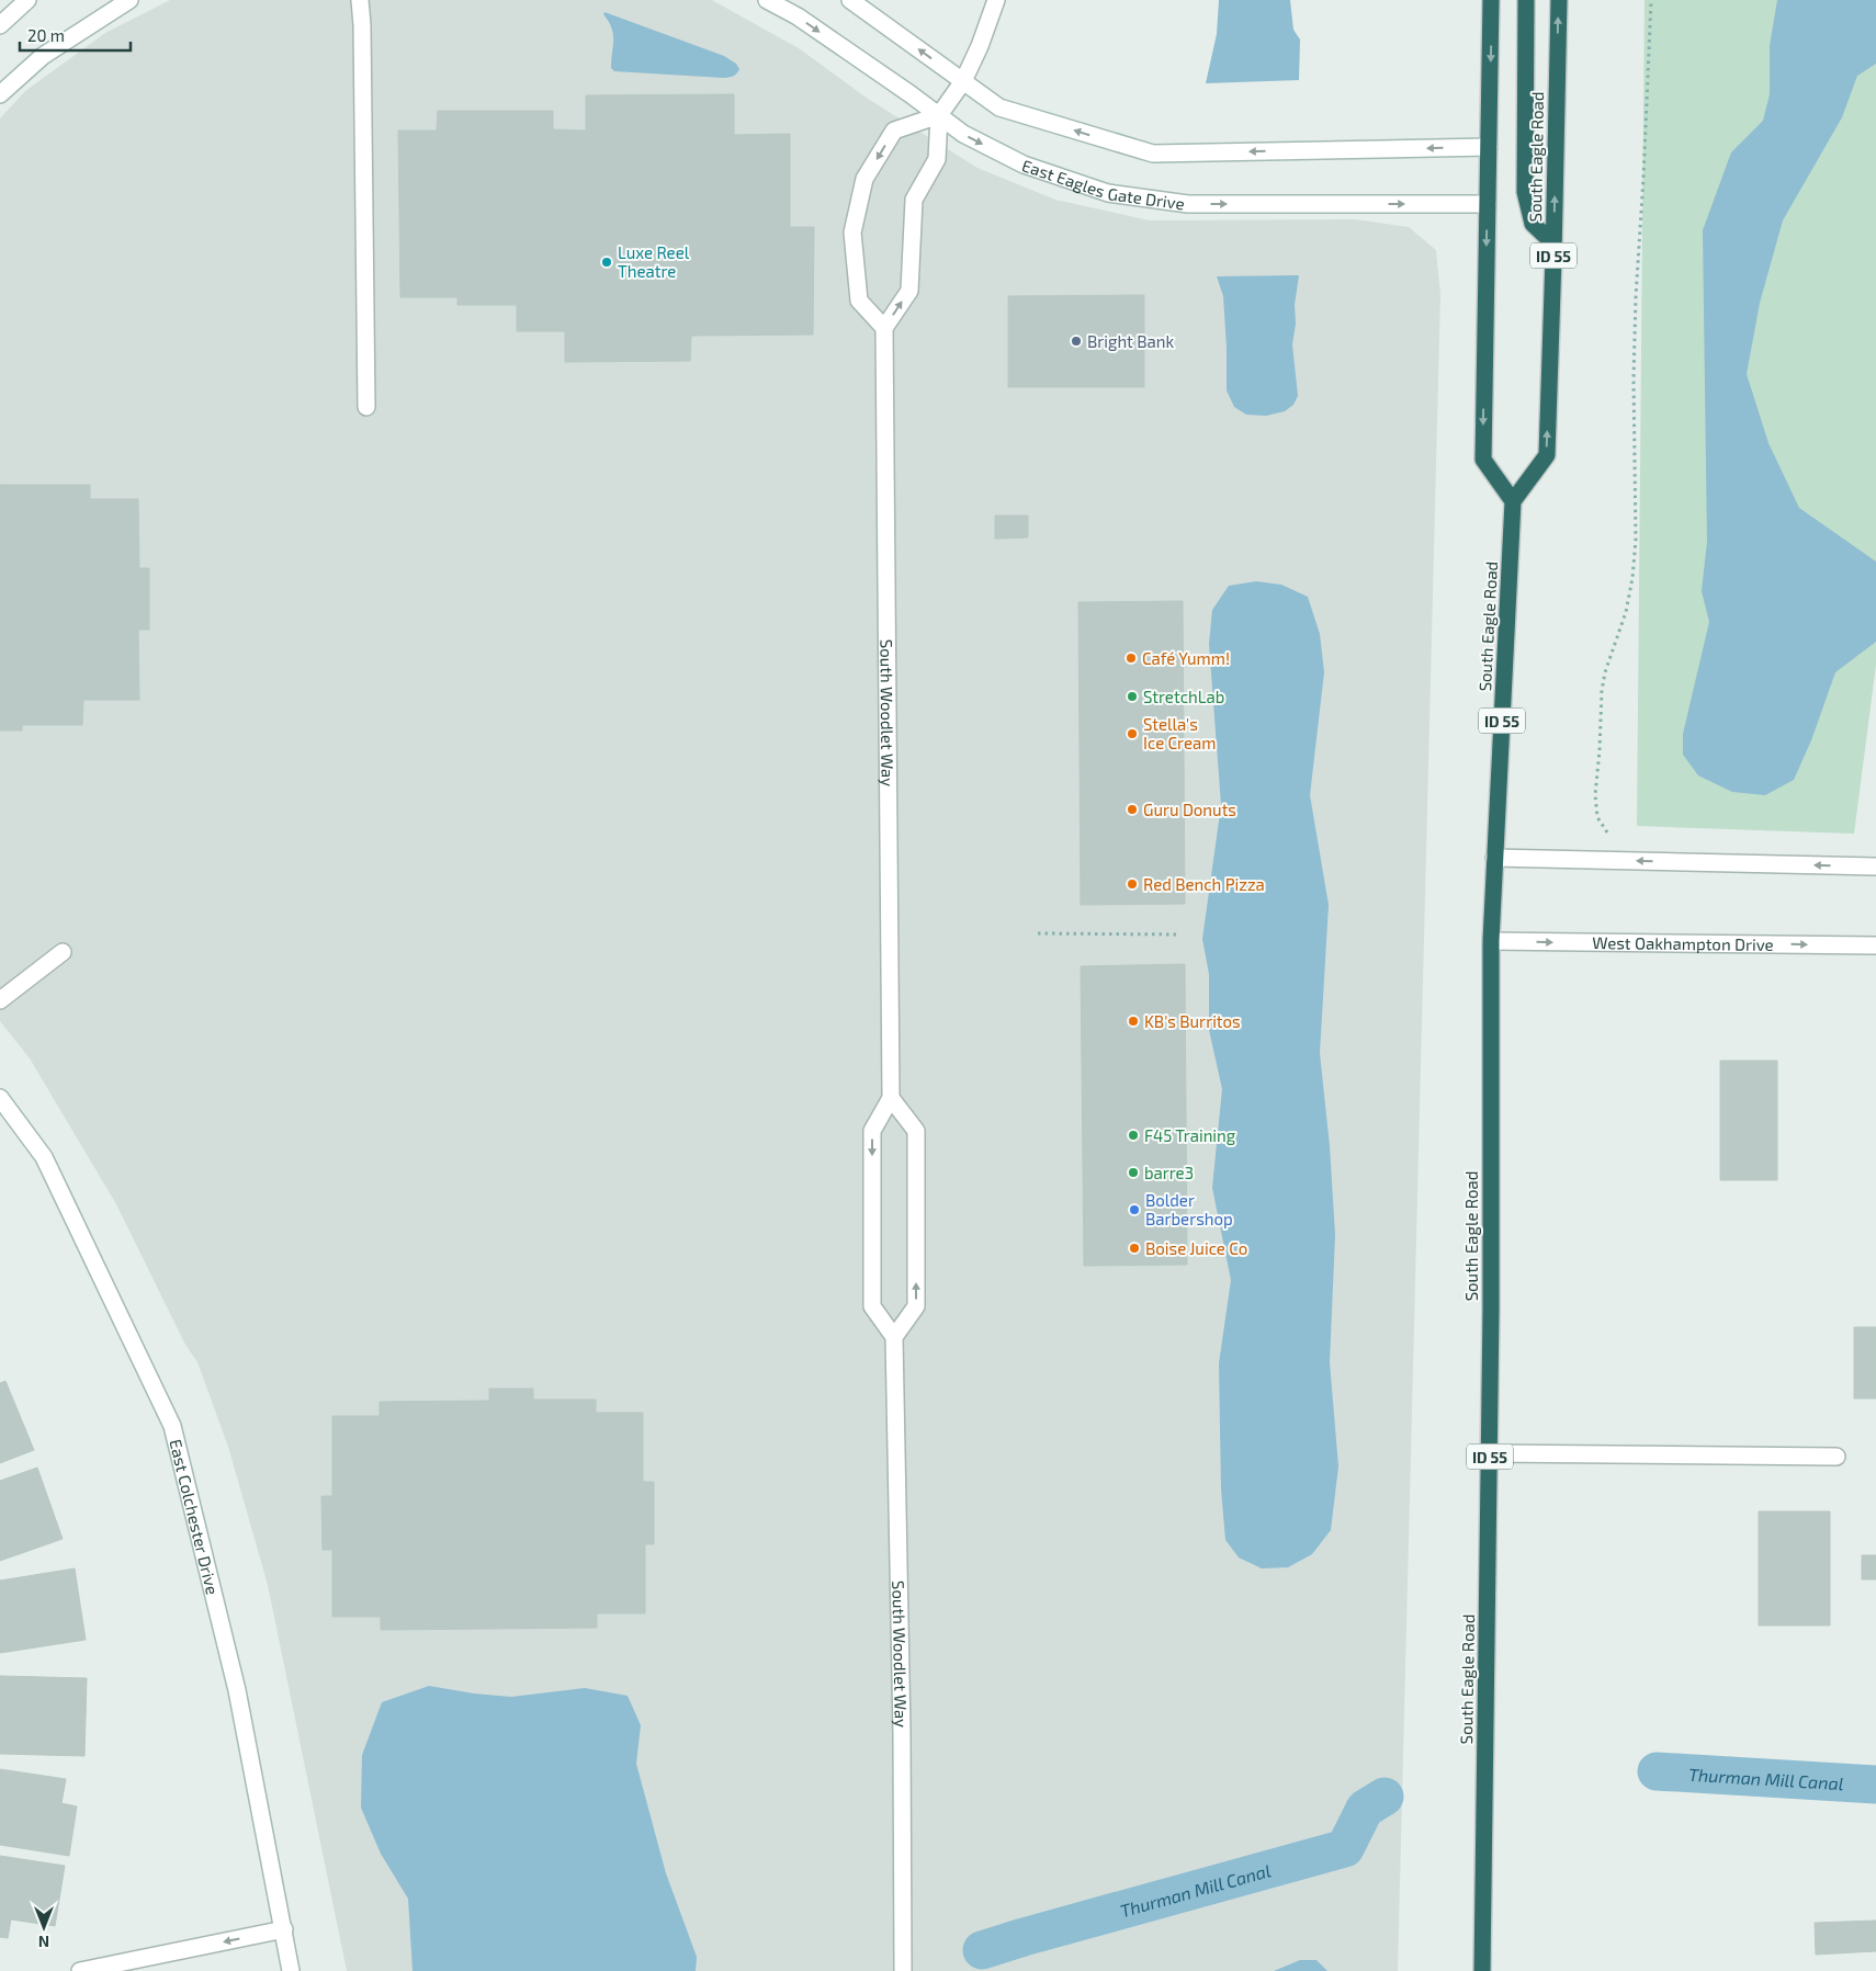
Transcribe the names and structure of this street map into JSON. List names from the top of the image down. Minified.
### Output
{"streets":{"highway":["South Eagle Road","ID 55"],"street":["East Eagles Gate Drive","South Woodlet Way","West Oakhampton Drive","East Colchester Drive"]},"crossings":[["South Eagle Road","West Oakhampton Drive"]],"water":["Thurman Mill Canal"],"places":["Luxe Reel Theatre","Bright Bank","Café Yumm!","StretchLab","Stella's Ice Cream","Guru Donuts","Red Bench Pizza","KB's Burritos","F45 Training","barre3","Bolder Barbershop","Boise Juice Co"],"scale_bar":"20 m","north":"bottom"}
